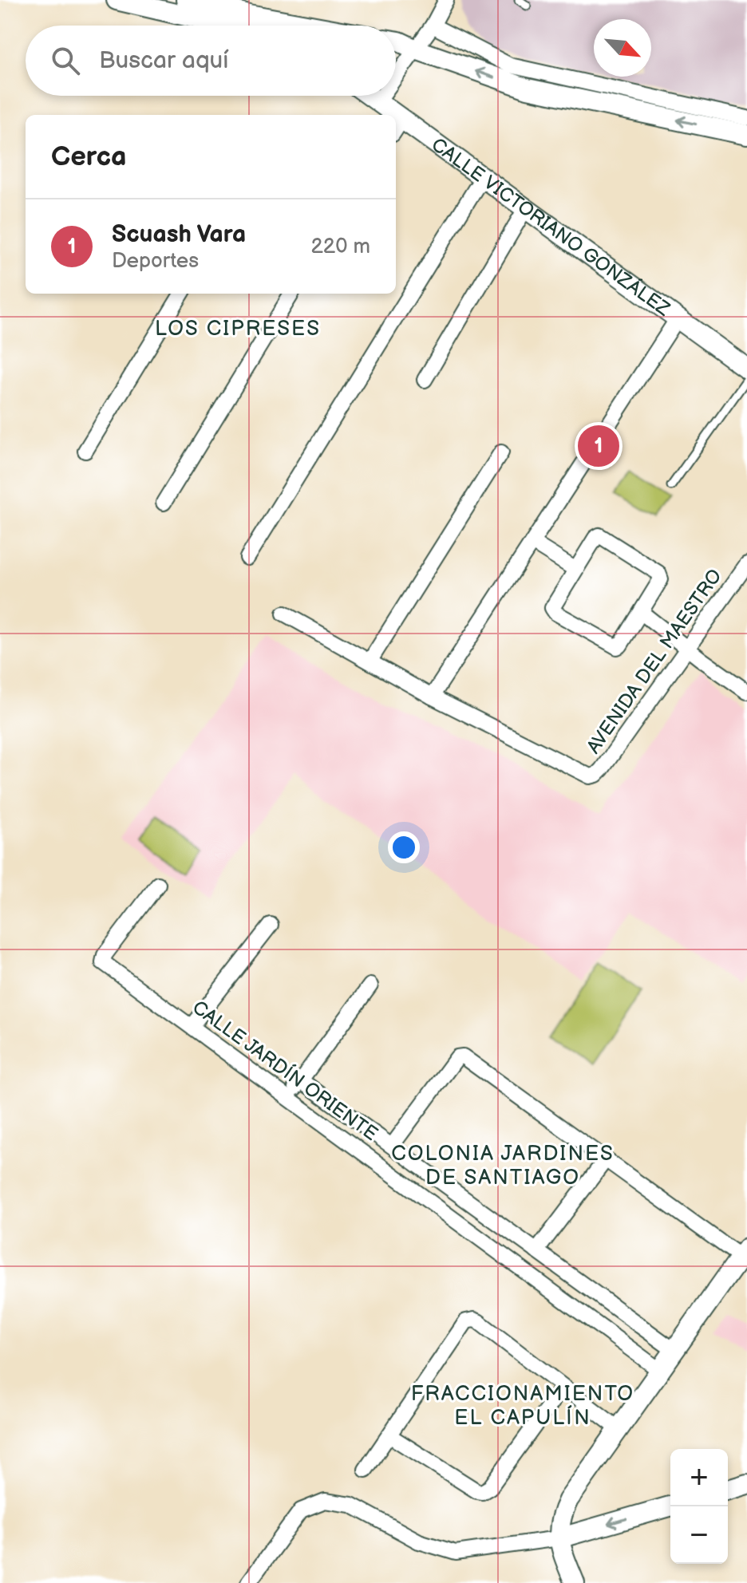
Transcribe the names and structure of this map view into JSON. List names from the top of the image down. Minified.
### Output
{"streets":{"main road":["CALLE VICTORIANO GONZÁLEZ"],"street":["AVENIDA DEL MAESTRO","CALLE JARDÍN ORIENTE"]},"districts":["LOS CIPRESES","COLONIA JARDINES DE SANTIAGO","FRACCIONAMIENTO EL CAPULÍN"],"north":"bottom right","page":{"search":"Buscar aquí","heading":"Cerca","list":[{"mark":"1","name":"Scuash Vara","note":"Deportes","value":"220 m"}],"pins":"1","map_buttons":["+","−"]}}
